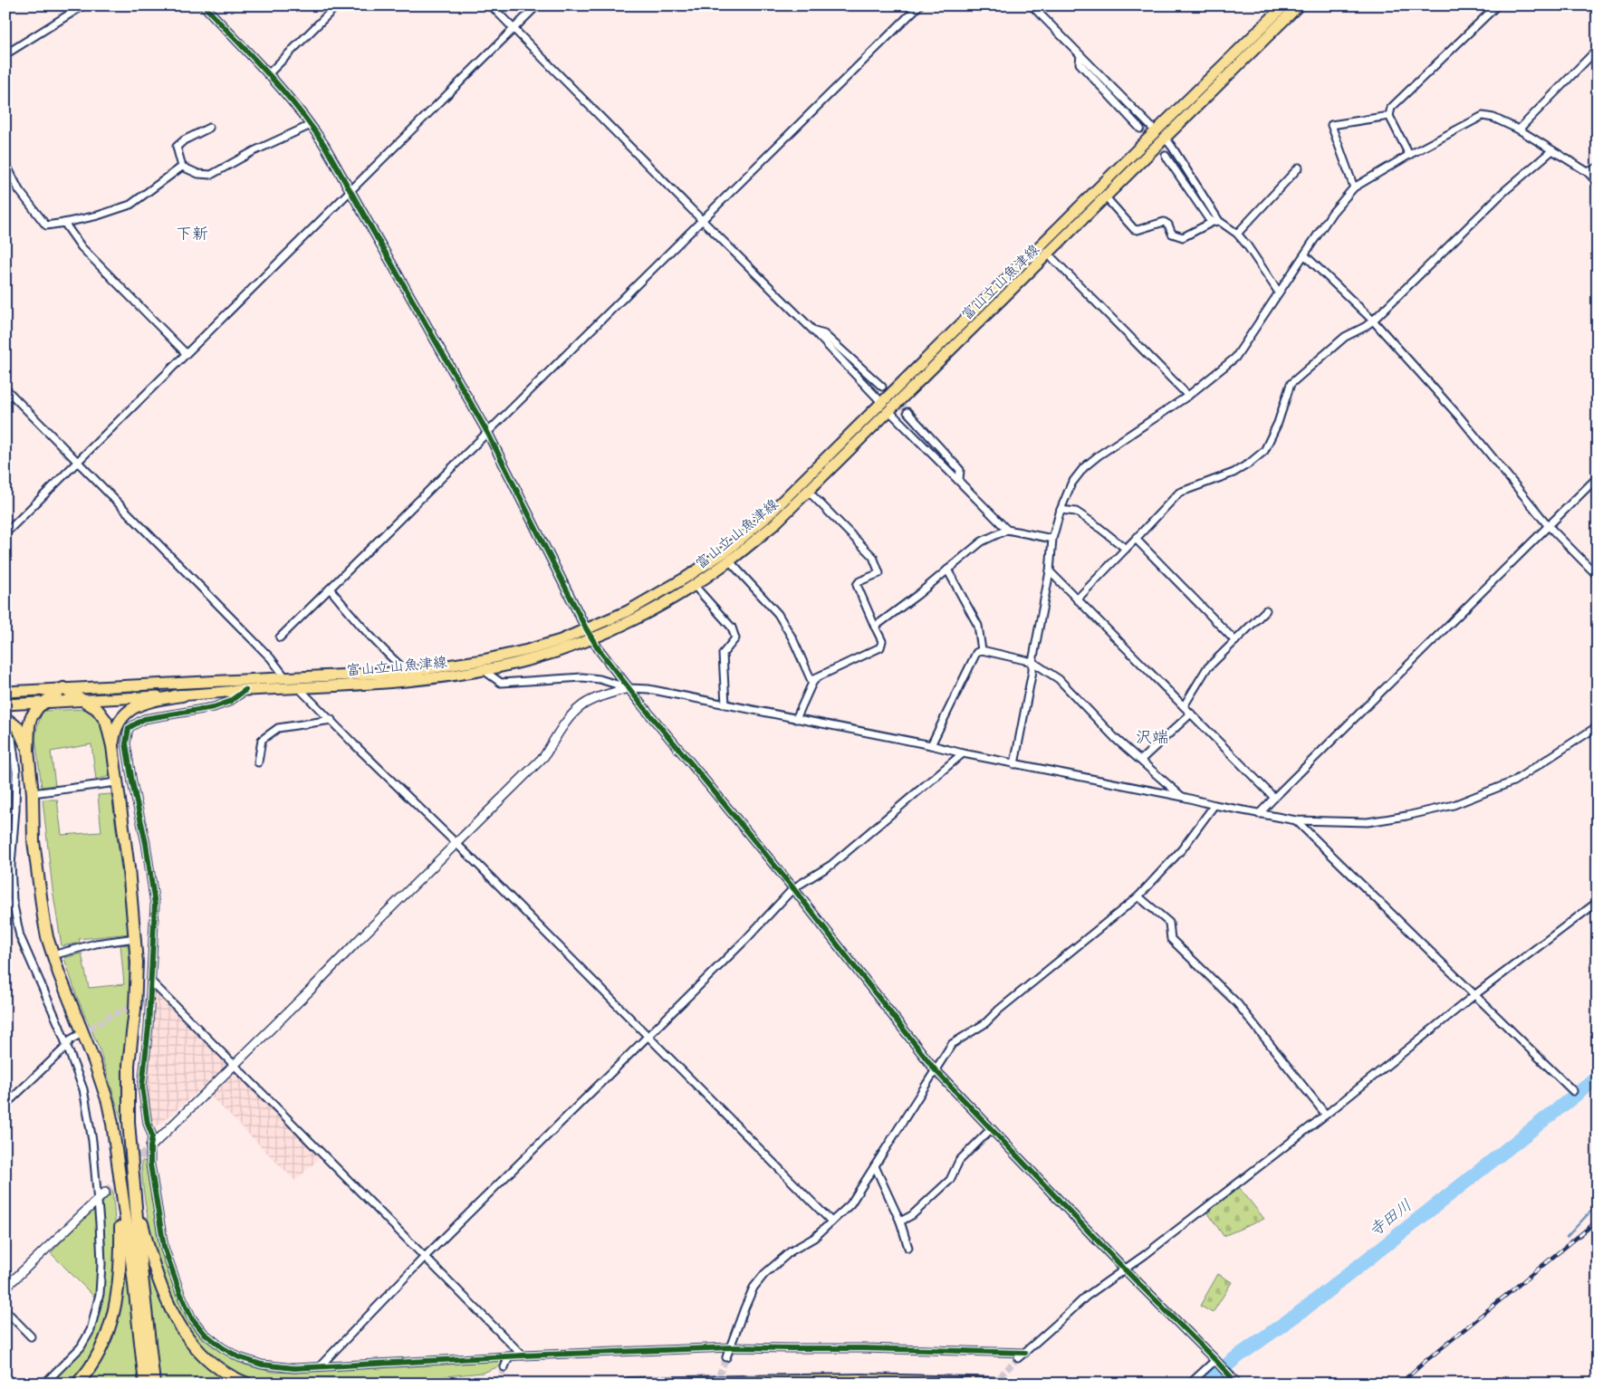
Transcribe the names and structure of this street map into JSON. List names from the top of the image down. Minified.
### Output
{"streets":{"main road":["富山立山魚津線"]},"districts":["下新","沢端"],"water":["寺田川"]}
